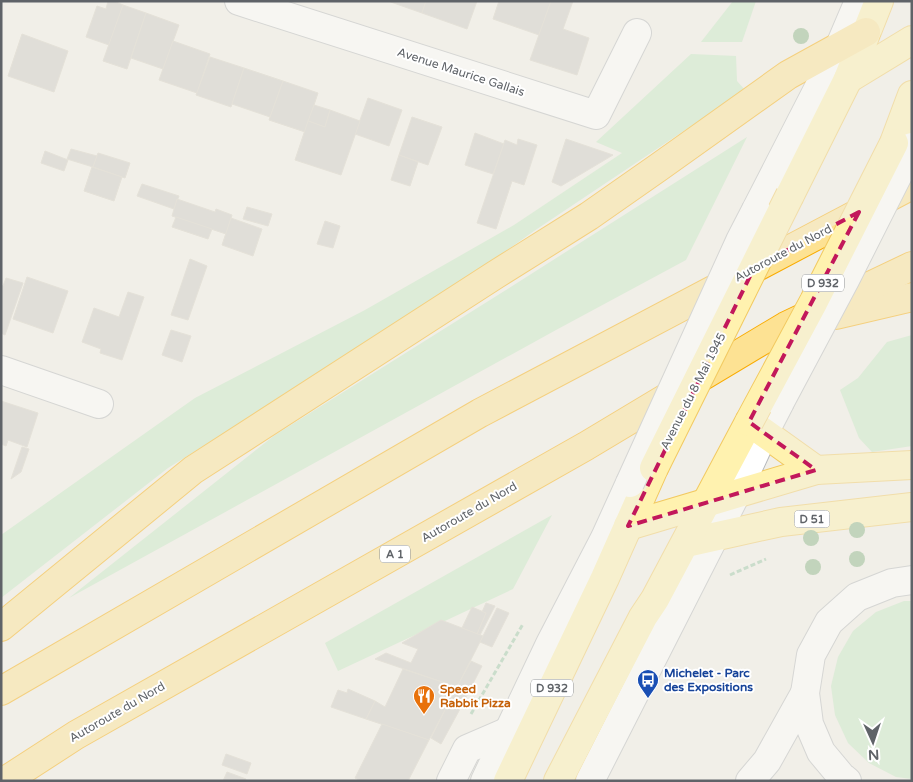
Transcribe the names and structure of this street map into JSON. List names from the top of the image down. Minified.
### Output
{"streets":{"highway":["Autoroute du Nord","A 1"],"main road":["D 932","Avenue du 8 Mai 1945","D 51"],"street":["Avenue Maurice Gallais"]},"crossings":[["D 932","D 51"]],"places":{"bus stop":["Michelet - Parc des Expositions"],"restaurant":["Speed Rabbit Pizza"]},"north":"bottom"}
